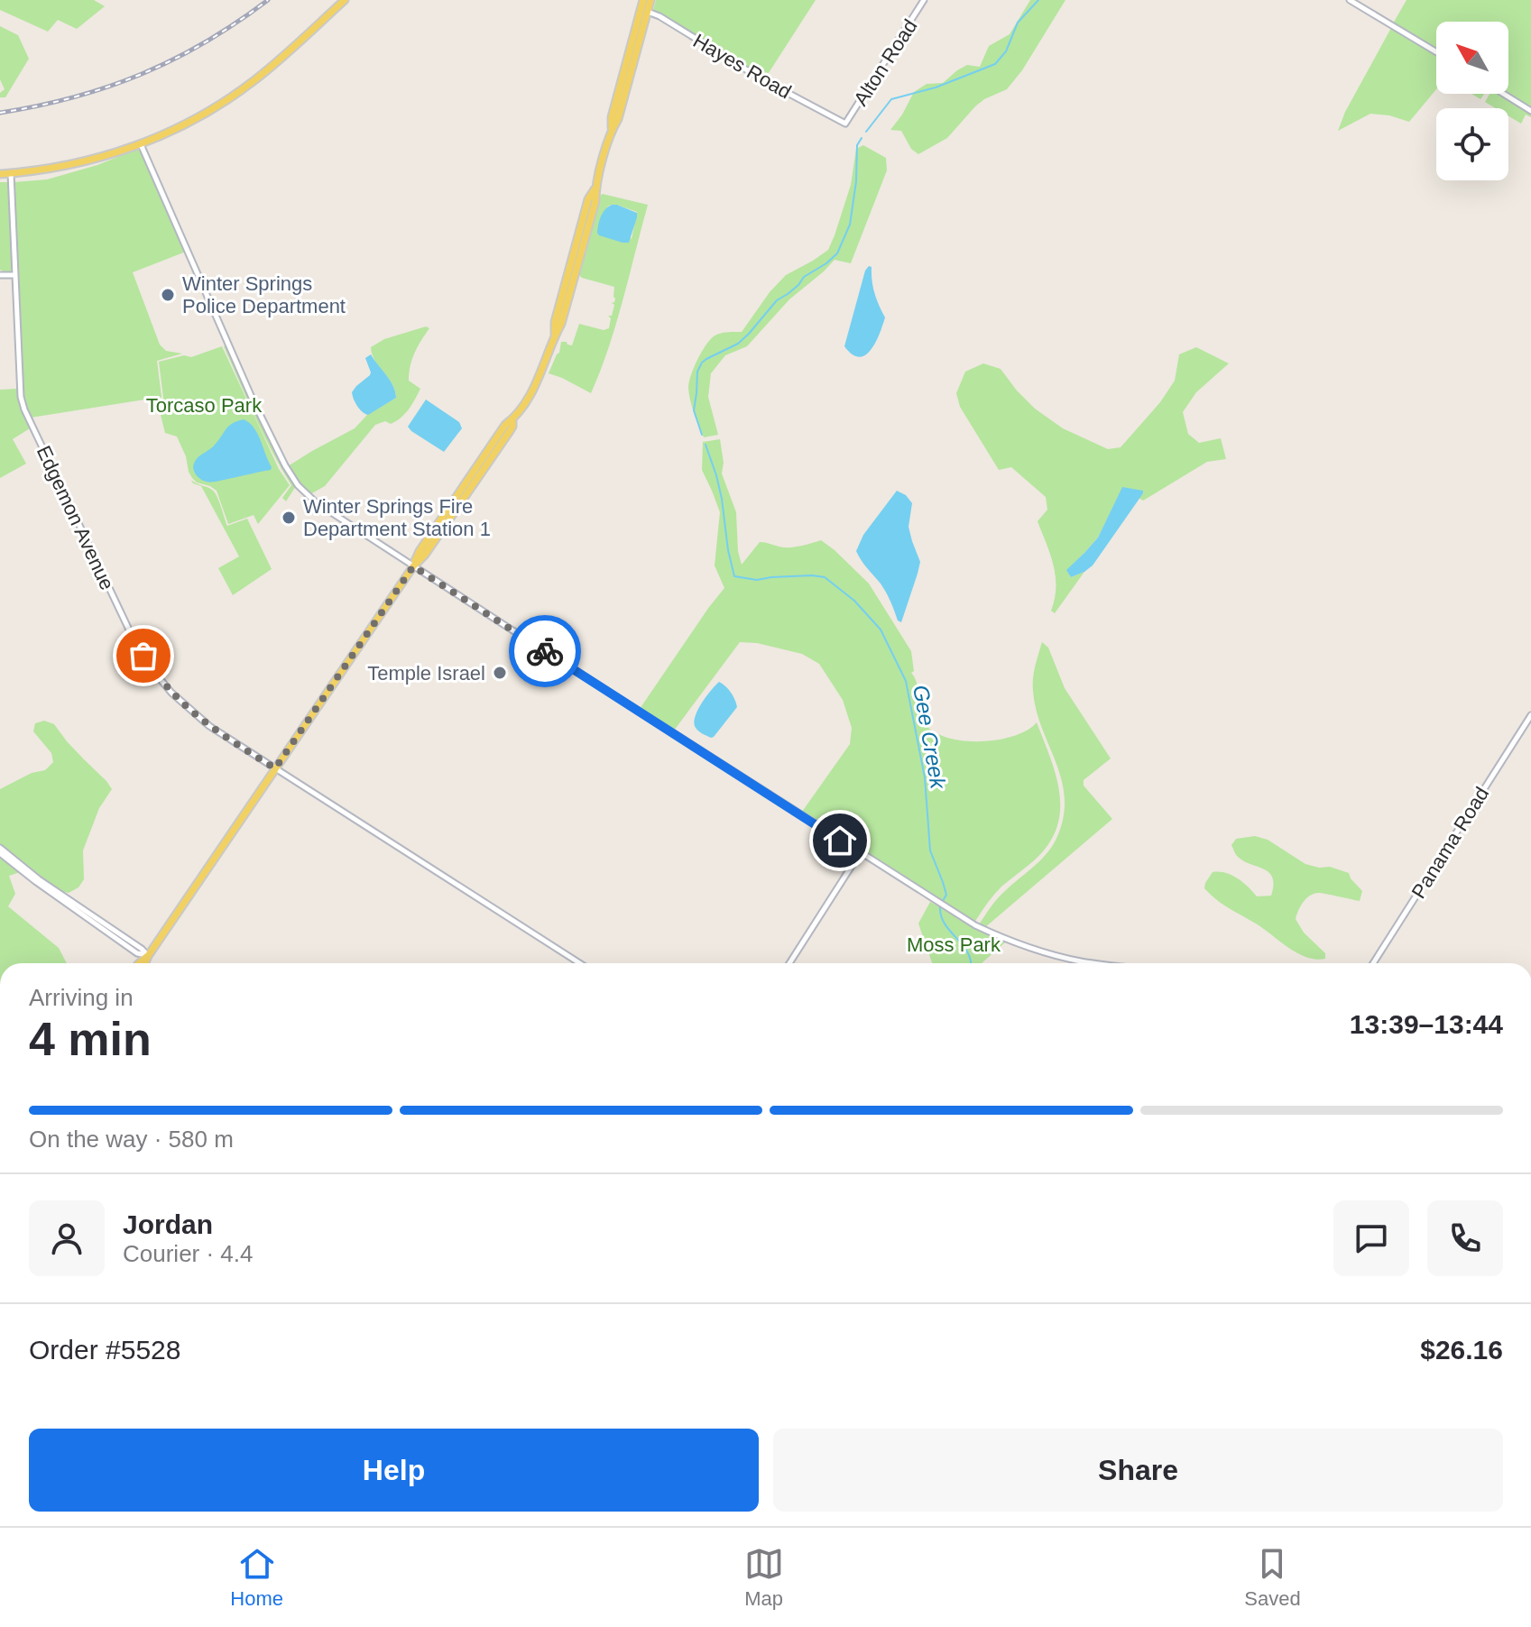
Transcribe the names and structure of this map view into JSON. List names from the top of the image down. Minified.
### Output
{"streets":{"street":["Alton Road","Hayes Road","Edgemon Avenue","Panama Road"]},"crossings":[["Alton Road","Hayes Road"]],"water":["Gee Creek"],"parks":["Torcaso Park","Moss Park"],"places":["Winter Springs Police Department","Winter Springs Fire Department Station 1","Temple Israel"],"north":"top left","page":{"heading":["4 min","Arriving in","13:39–13:44"],"panel":["Jordan","Courier · 4.4","Order #5528","$26.16"],"bar":"On the way · 580 m","buttons":["Help","Share"],"tabs":["Home","Map","Saved"]}}
